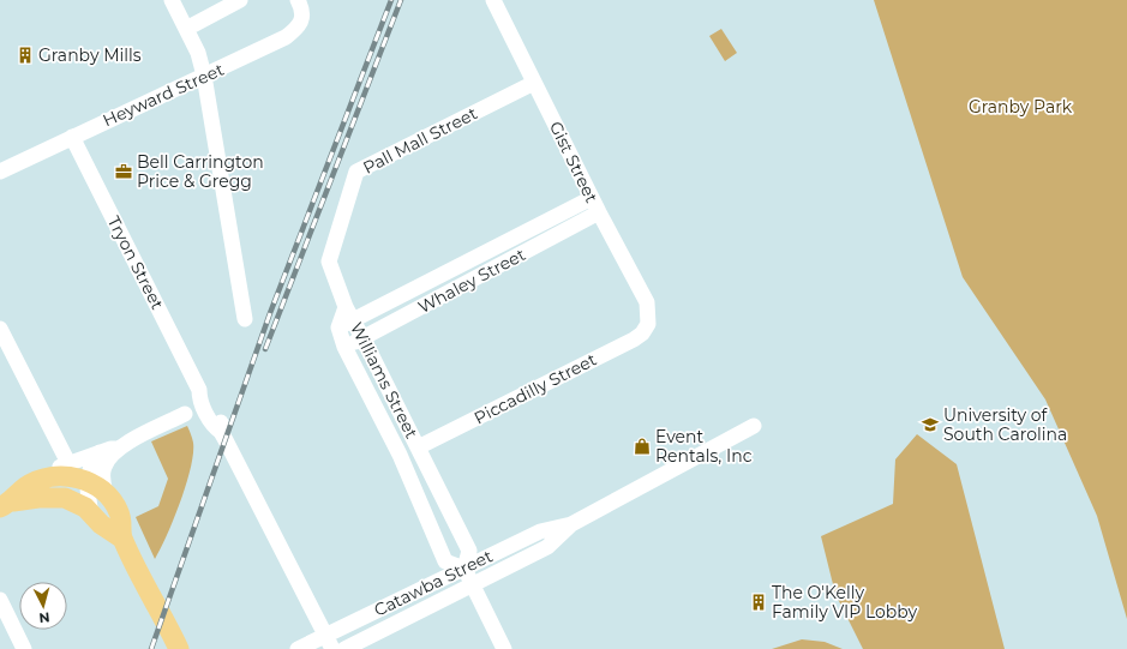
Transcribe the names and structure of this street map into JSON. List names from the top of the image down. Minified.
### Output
{"streets":{"street":["Heyward Street","Pall Mall Street","Gist Street","Tryon Street","Whaley Street","Williams Street","Piccadilly Street","Catawba Street"]},"crossings":[["Heyward Street","Tryon Street"],["Pall Mall Street","Gist Street"],["Pall Mall Street","Whaley Street"],["Pall Mall Street","Williams Street"],["Gist Street","Whaley Street"],["Gist Street","Piccadilly Street"],["Tryon Street","Catawba Street"],["Whaley Street","Williams Street"],["Williams Street","Piccadilly Street"],["Williams Street","Catawba Street"]],"parks":["Granby Park"],"places":{"building":["Granby Mills","The O'Kelly Family VIP Lobby"],"office":["Bell Carrington Price & Gregg"],"school or university":["University of South Carolina"],"shop":["Event Rentals, Inc"]},"north":"bottom"}
